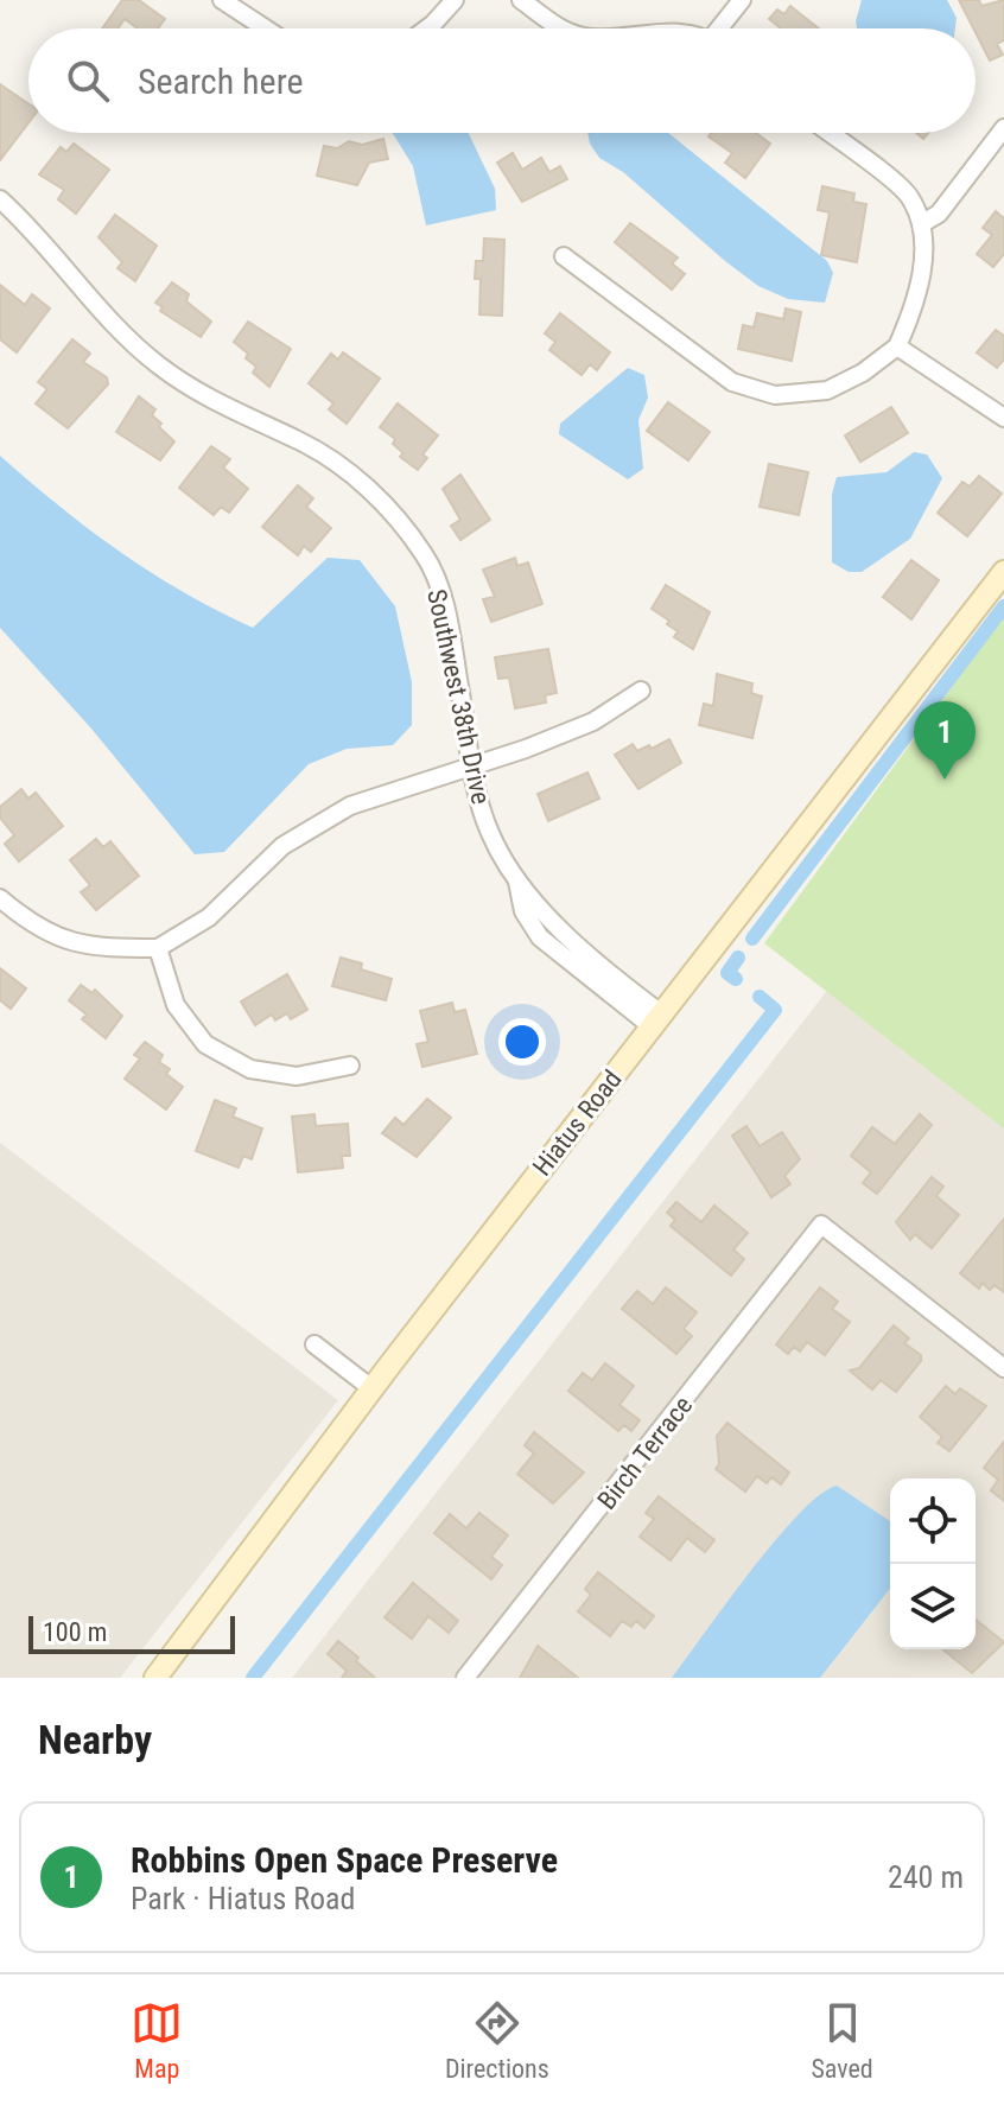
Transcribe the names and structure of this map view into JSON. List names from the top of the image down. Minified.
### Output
{"streets":{"street":["Southwest 38th Drive","Hiatus Road","Birch Terrace"]},"crossings":[["Southwest 38th Drive","Hiatus Road"]],"scale_bar":"100 m","page":{"search":"Search here","pins":"1","scale":"100 m","heading":"Nearby","list":[{"mark":"1","name":"Robbins Open Space Preserve","note":"Park · Hiatus Road","value":"240 m"}],"nav":["Map","Directions","Saved"]}}
